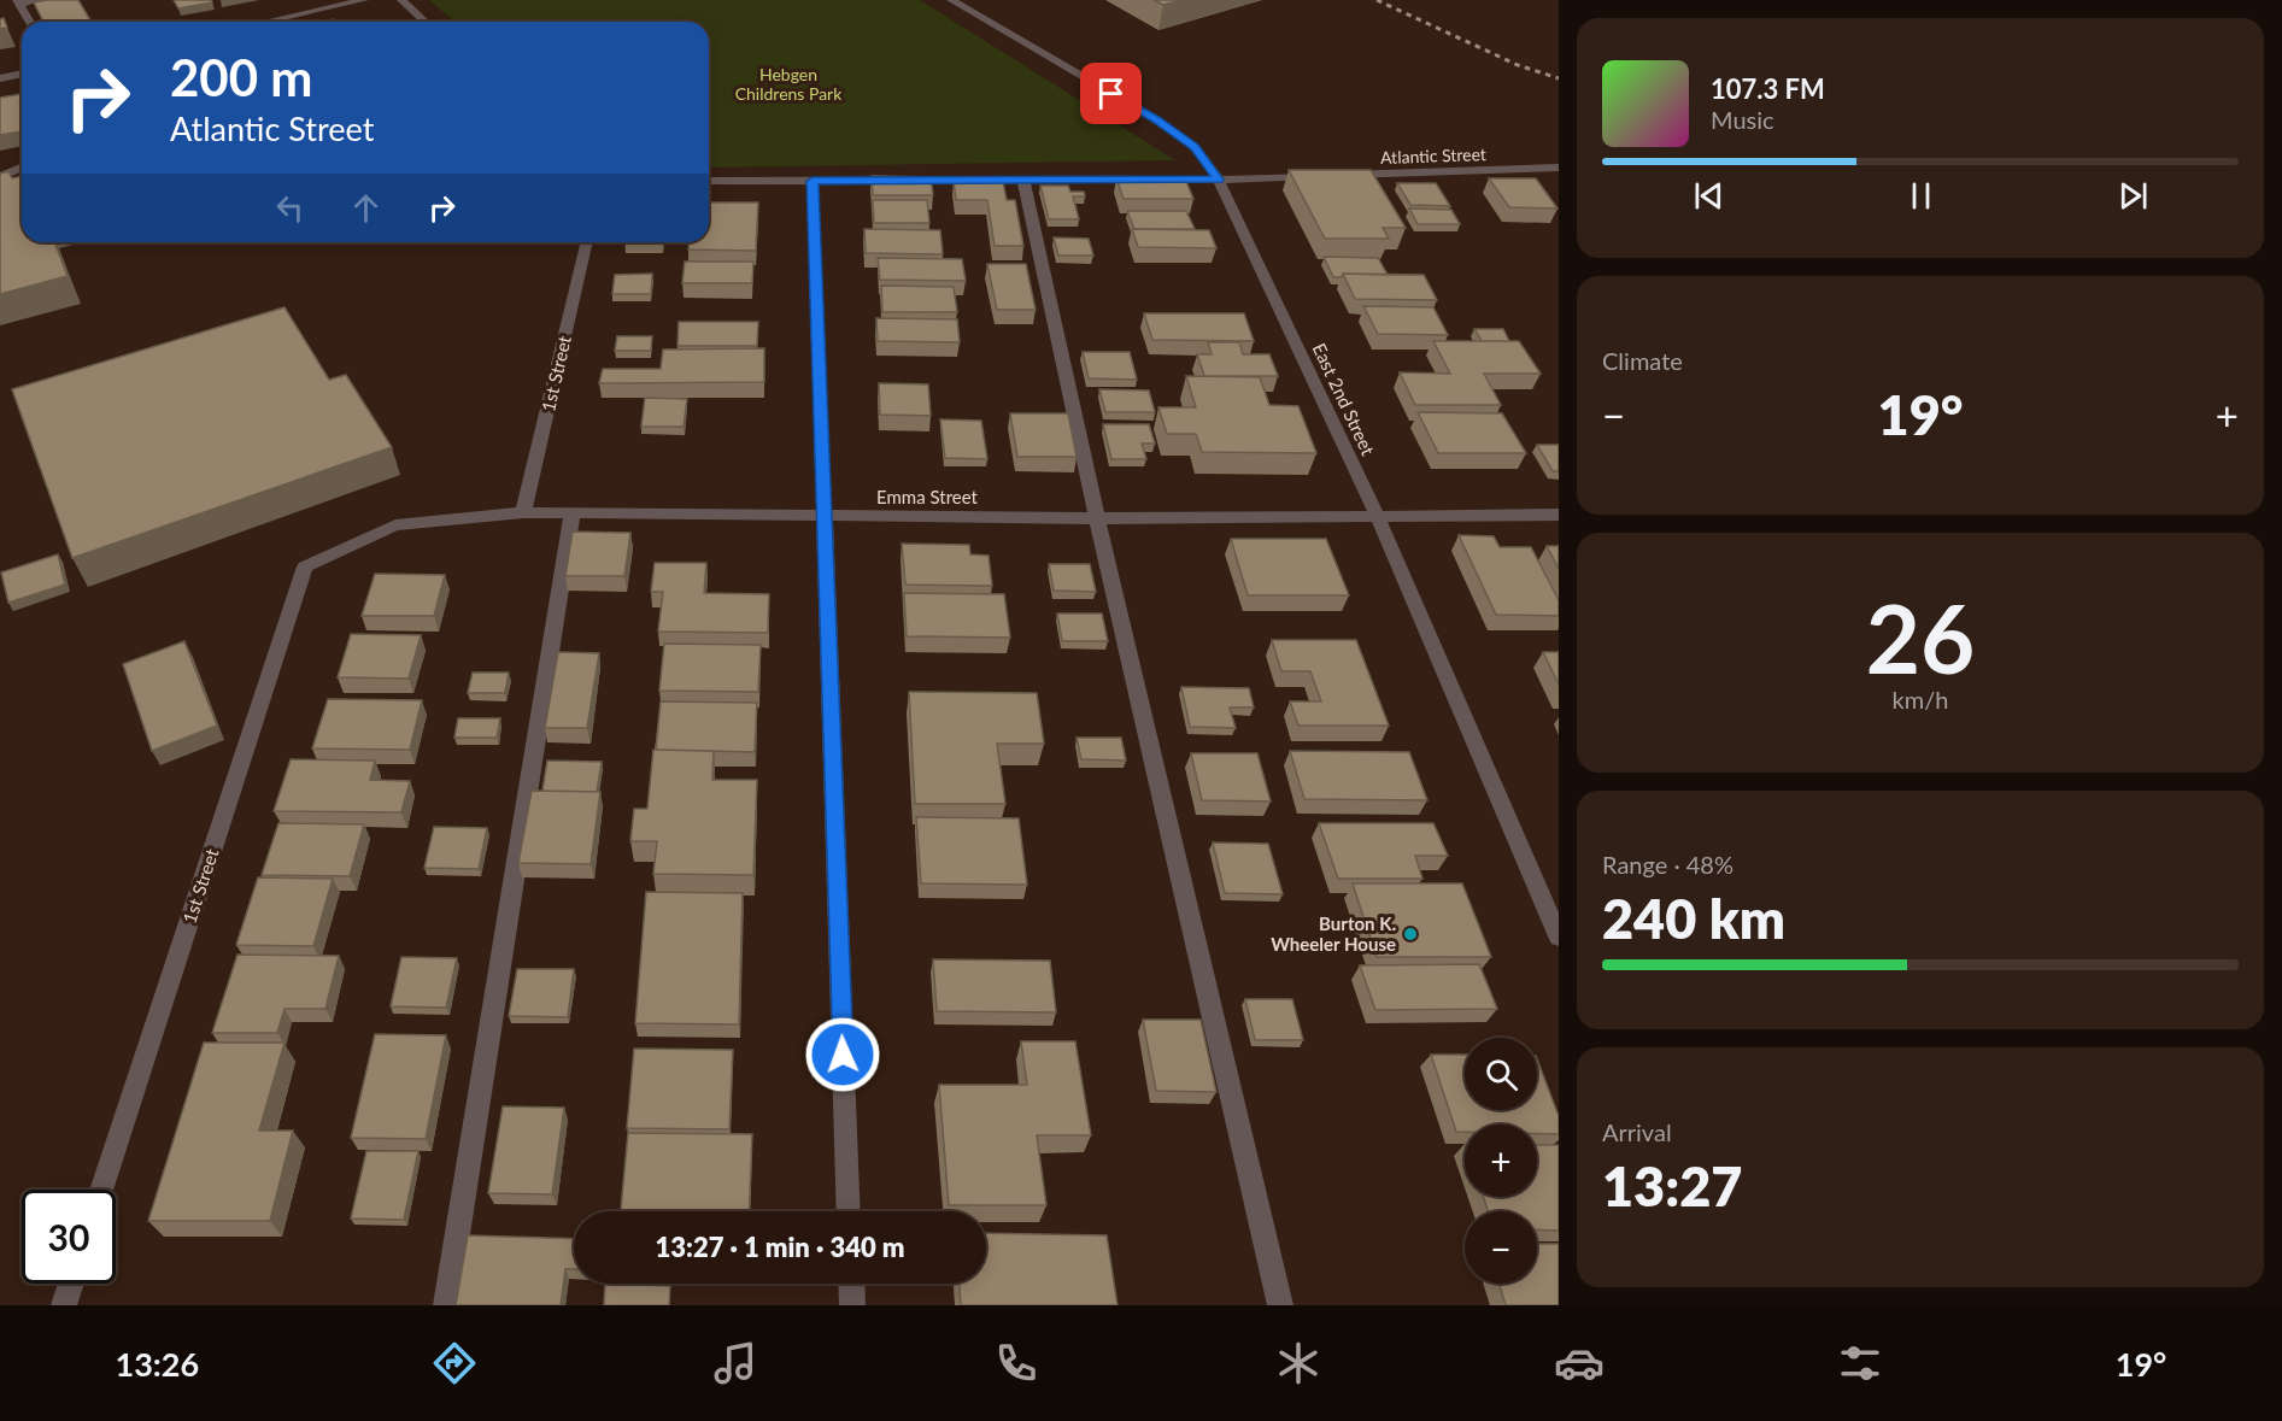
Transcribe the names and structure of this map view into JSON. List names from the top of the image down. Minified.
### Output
{"streets":{"street":["Atlantic Street","1st Street","East 2nd Street","Emma Street"]},"crossings":[["1st Street","Emma Street"],["East 2nd Street","Emma Street"]],"parks":["Hebgen Childrens Park"],"places":["Burton K. Wheeler House"],"page":{"turn":["200 m","Atlantic Street"],"song":["107.3 FM","Music"],"tile":["Climate",["26","km/h"],["Range · 48%","240 km"],["Arrival","13:27"]],"heat":["−","19°","+"],"map_buttons":["+","−"],"limit":"30","trip":"13:27 · 1 min · 340 m","tabs":["13:26","19°"]}}
